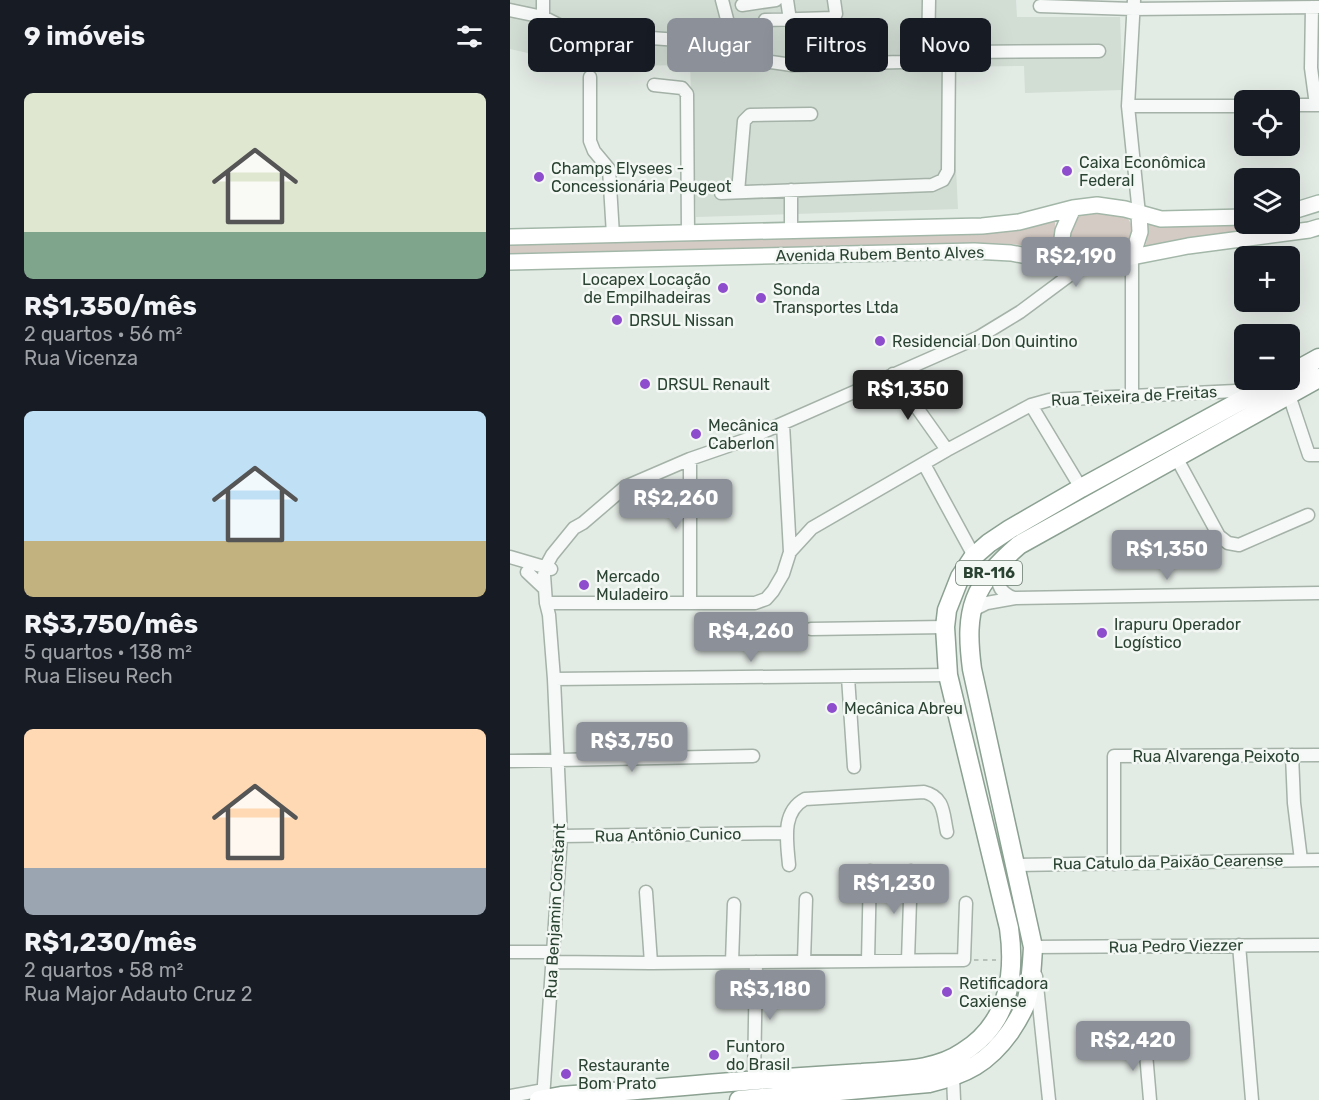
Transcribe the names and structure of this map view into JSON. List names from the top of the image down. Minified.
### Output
{"streets":{"highway":["BR-116"],"main road":["Avenida Rubem Bento Alves"],"street":["Rua Teixeira de Freitas","Rua Alvarenga Peixoto","Rua Antônio Cunico","Rua Catulo da Paixão Cearense","Rua Benjamin Constant","Rua Pedro Viezzer"]},"crossings":[["BR-116","Rua Catulo da Paixão Cearense"],["BR-116","Rua Benjamin Constant"],["BR-116","Rua Pedro Viezzer"],["Rua Alvarenga Peixoto","Rua Catulo da Paixão Cearense"],["Rua Antônio Cunico","Rua Benjamin Constant"]],"places":["Caixa Econômica Federal","Champs Elysees - Concessionária Peugeot","Locapex Locação de Empilhadeiras","Sonda Transportes Ltda","DRSUL Nissan","Residencial Don Quintino","DRSUL Renault","Mecânica Caberlon","Mercado Muladeiro","Irapuru Operador Logístico","Mecânica Abreu","Retificadora Caxiense","Funtoro do Brasil","Restaurante Bom Prato"],"page":{"heading":"9 imóveis","chip":["Comprar","Alugar","Filtros","Novo"],"list":[{"name":"R$1,350/mês","note":"2 quartos · 56 m² · Rua Vicenza"},{"name":"R$3,750/mês","note":"5 quartos · 138 m² · Rua Eliseu Rech"},{"name":"R$1,230/mês","note":"2 quartos · 58 m² · Rua Major Adauto Cruz 2"}],"map_buttons":["+","−"],"price":["R$2,190","R$1,350","R$2,260","R$1,350","R$4,260","R$3,750","R$1,230","R$3,180","R$2,420"]}}
